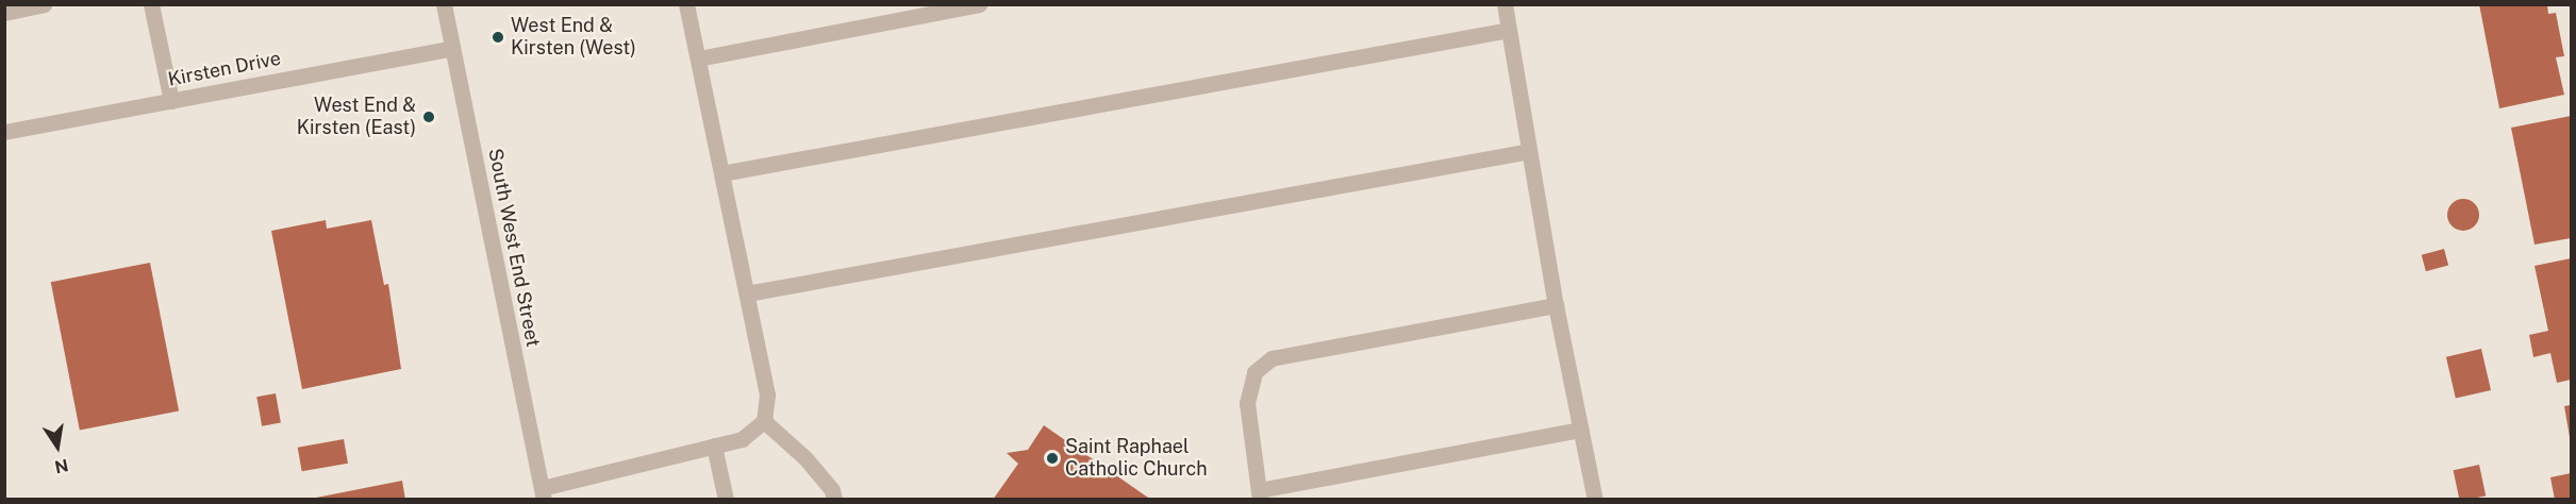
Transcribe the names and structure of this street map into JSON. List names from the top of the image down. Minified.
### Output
{"streets":{"street":["Kirsten Drive","South West End Street"]},"crossings":[["Kirsten Drive","South West End Street"]],"places":["West End & Kirsten (West)","West End & Kirsten (East)","Saint Raphael Catholic Church"],"north":"bottom"}
